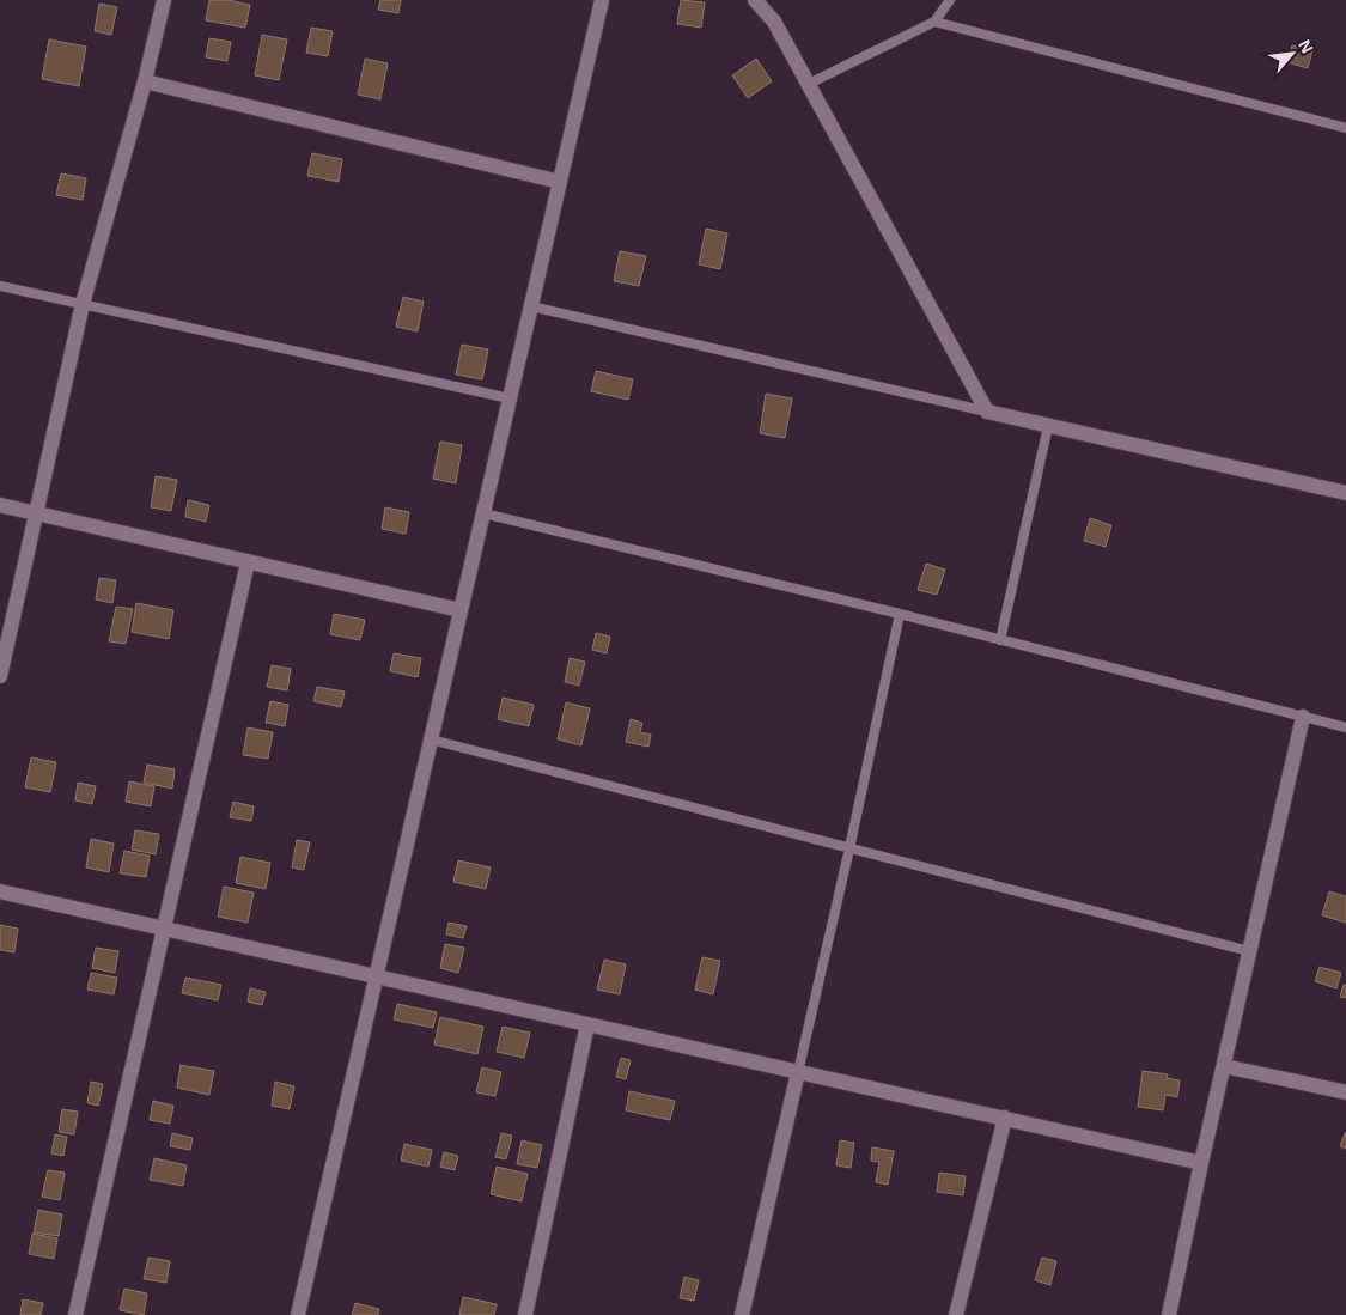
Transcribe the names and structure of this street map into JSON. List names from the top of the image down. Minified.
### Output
{"north":"top right"}
